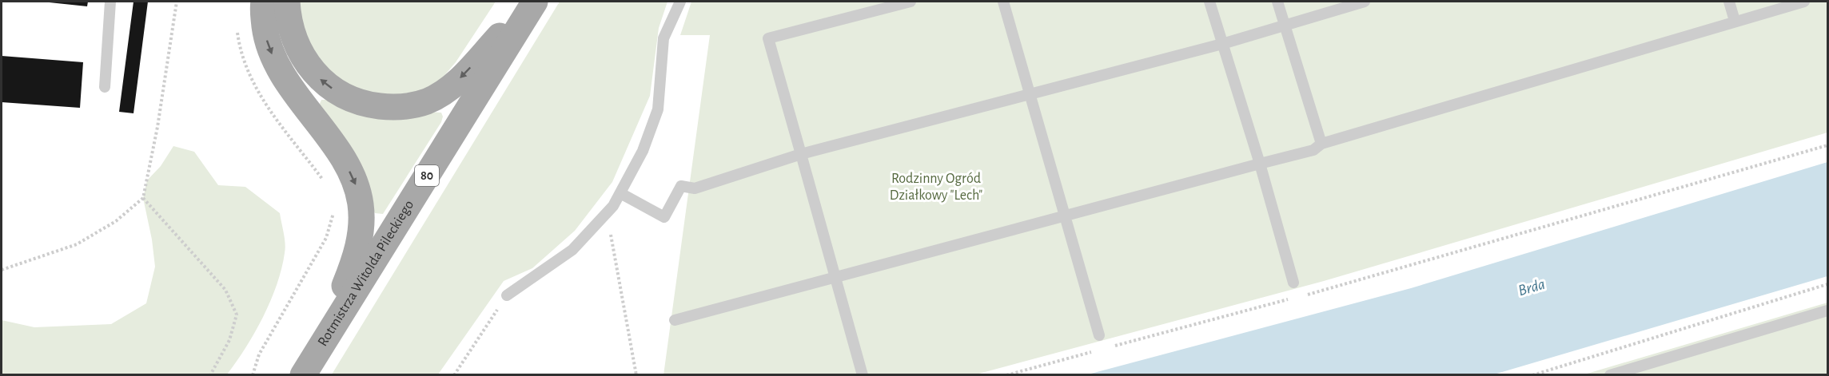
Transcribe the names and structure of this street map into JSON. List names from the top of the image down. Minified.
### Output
{"streets":{"main road":["80","Rotmistrza Witolda Pileckiego"]},"water":["Brda"],"parks":["Rodzinny Ogród Działkowy \"Lech\""]}
